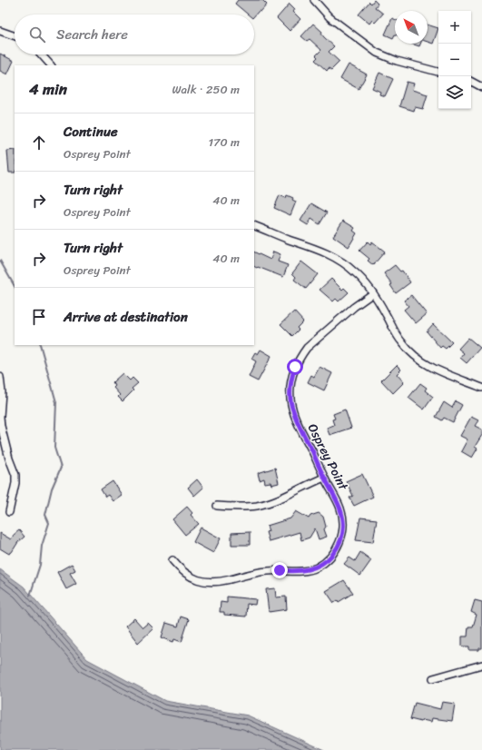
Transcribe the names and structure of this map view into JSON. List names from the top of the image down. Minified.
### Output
{"streets":{"street":["Osprey Point"]},"north":"top left","page":{"map_buttons":["+","−"],"search":"Search here","heading":["4 min","Walk · 250 m"],"list":[["Continue","Osprey Point","170 m"],["Turn right","Osprey Point","40 m"],["Turn right","Osprey Point","40 m"],"Arrive at destination"]}}
